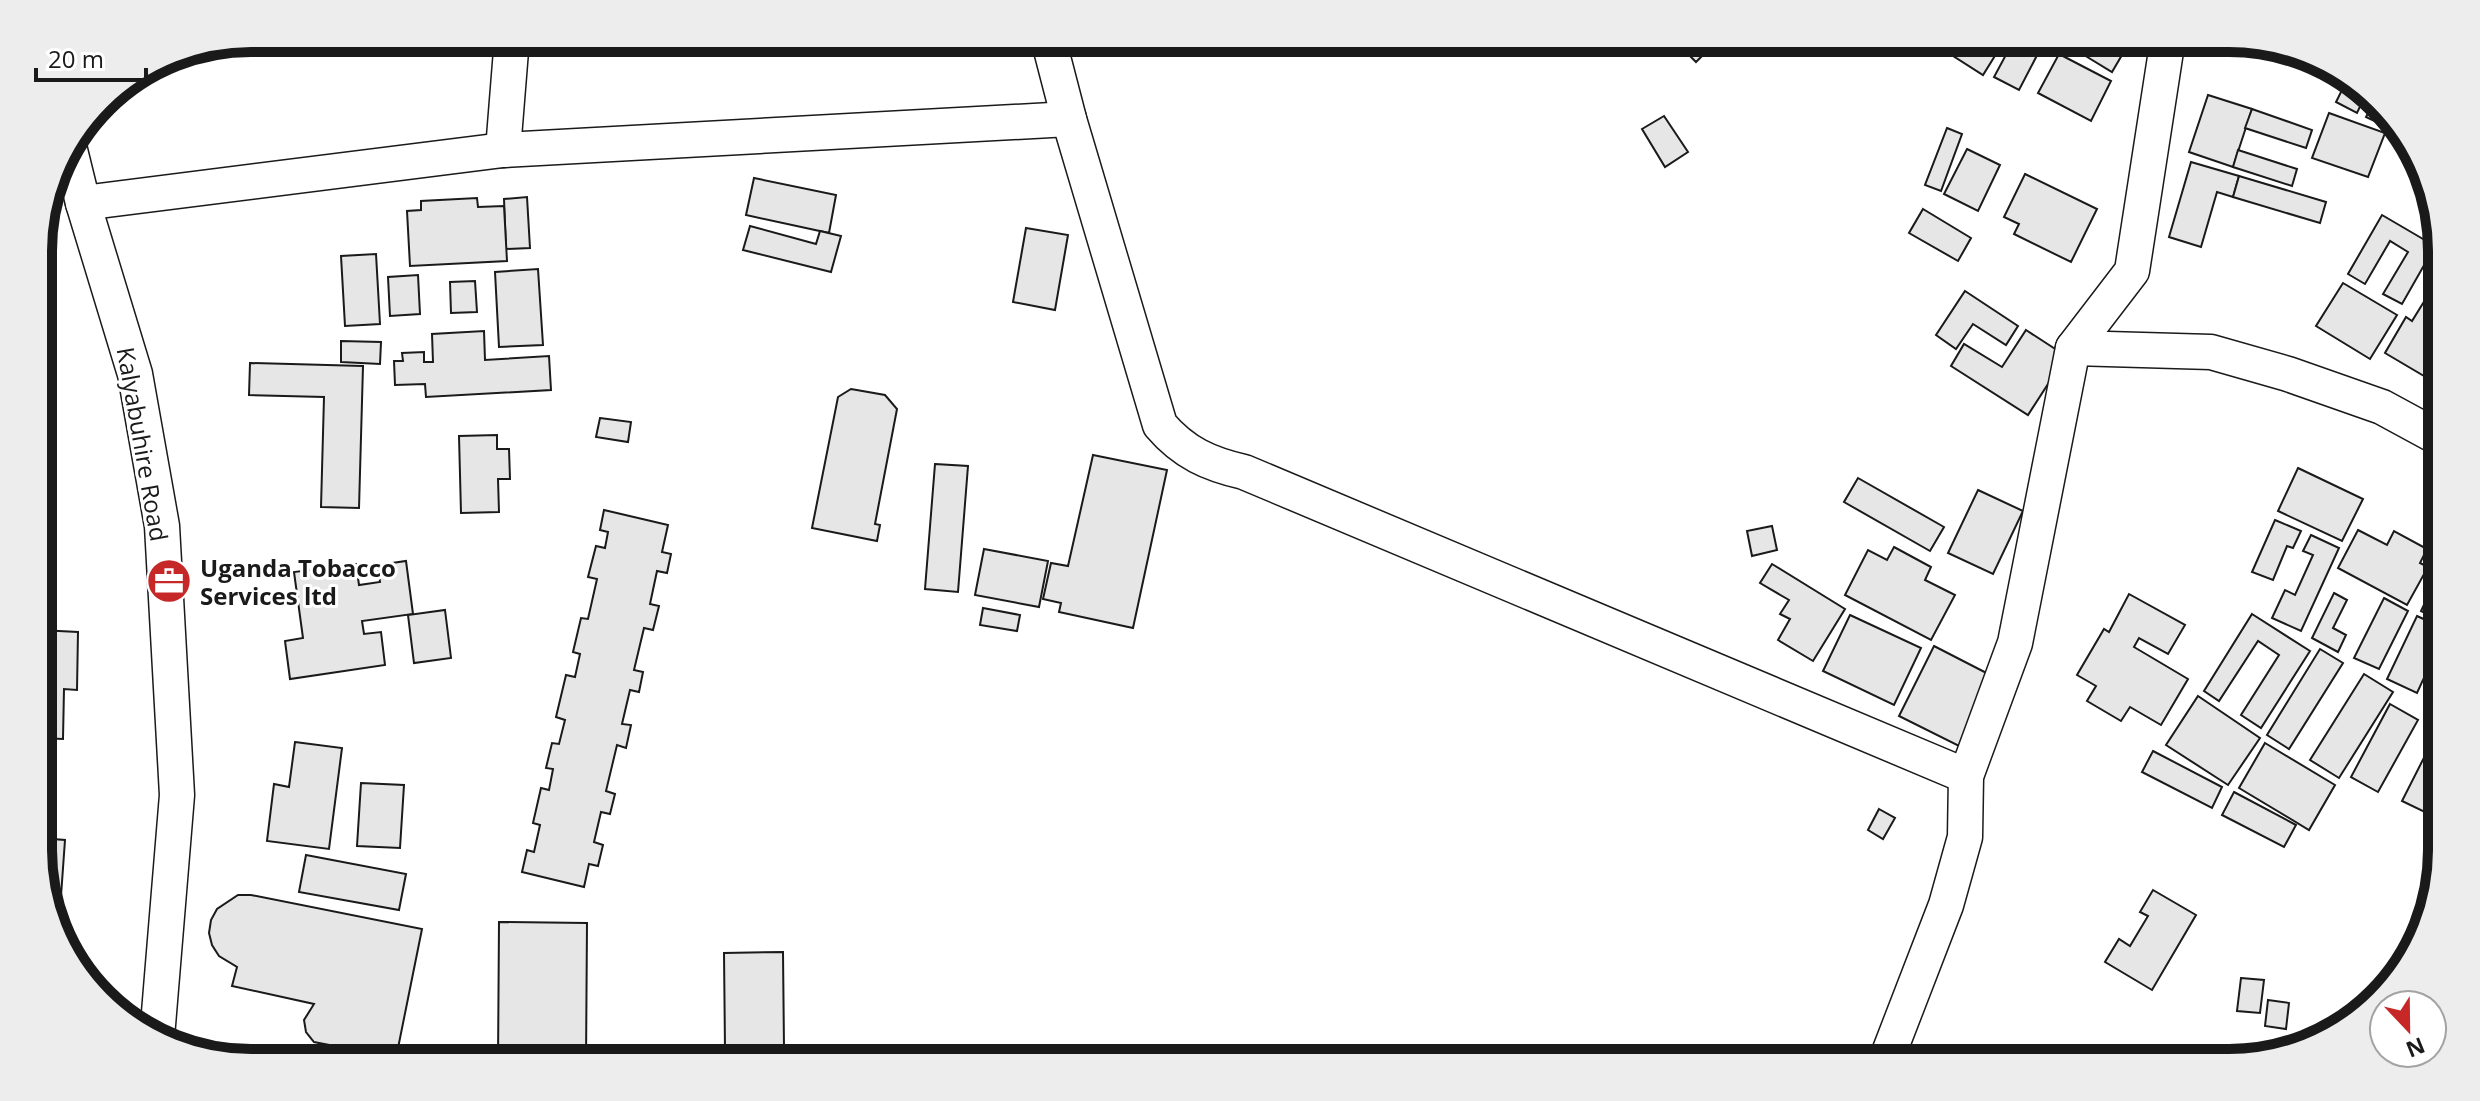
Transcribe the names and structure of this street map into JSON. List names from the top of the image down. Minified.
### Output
{"streets":{"street":["Kalyabuhire Road"]},"places":{"office":["Uganda Tobacco Services ltd"]},"scale_bar":"20 m","north":"bottom"}
